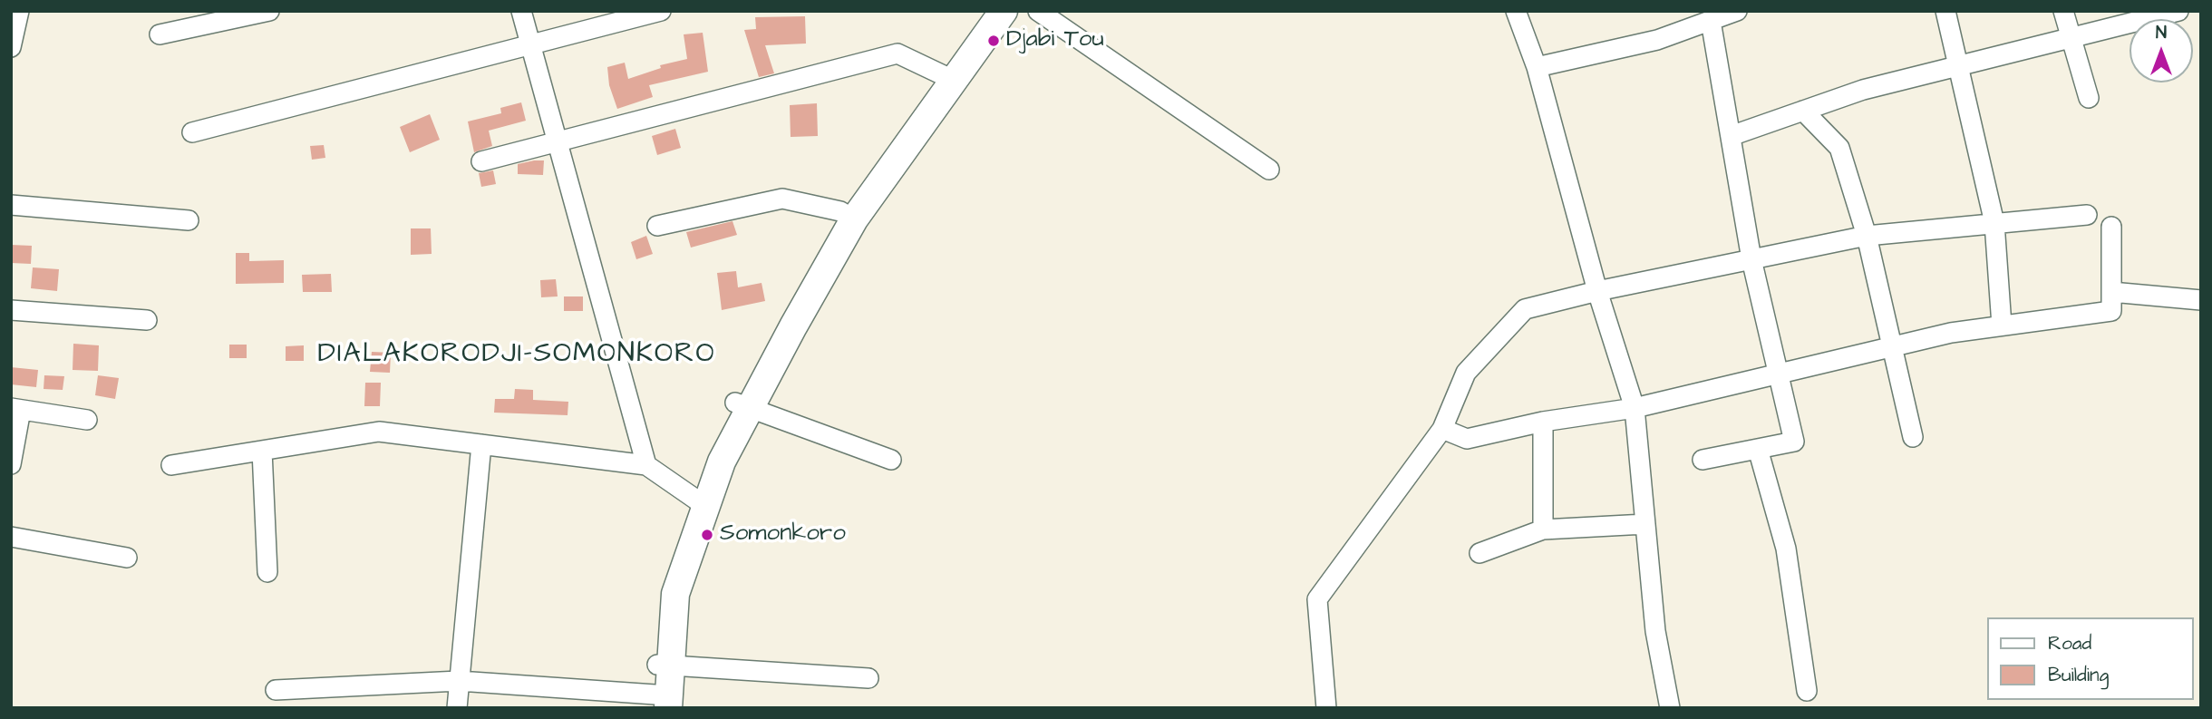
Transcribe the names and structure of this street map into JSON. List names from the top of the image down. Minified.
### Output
{"districts":["DIALAKORODJI-SOMONKORO"],"places":["Djabi Tou","Somonkoro"],"legend":["Road","Building"],"north":"top"}
